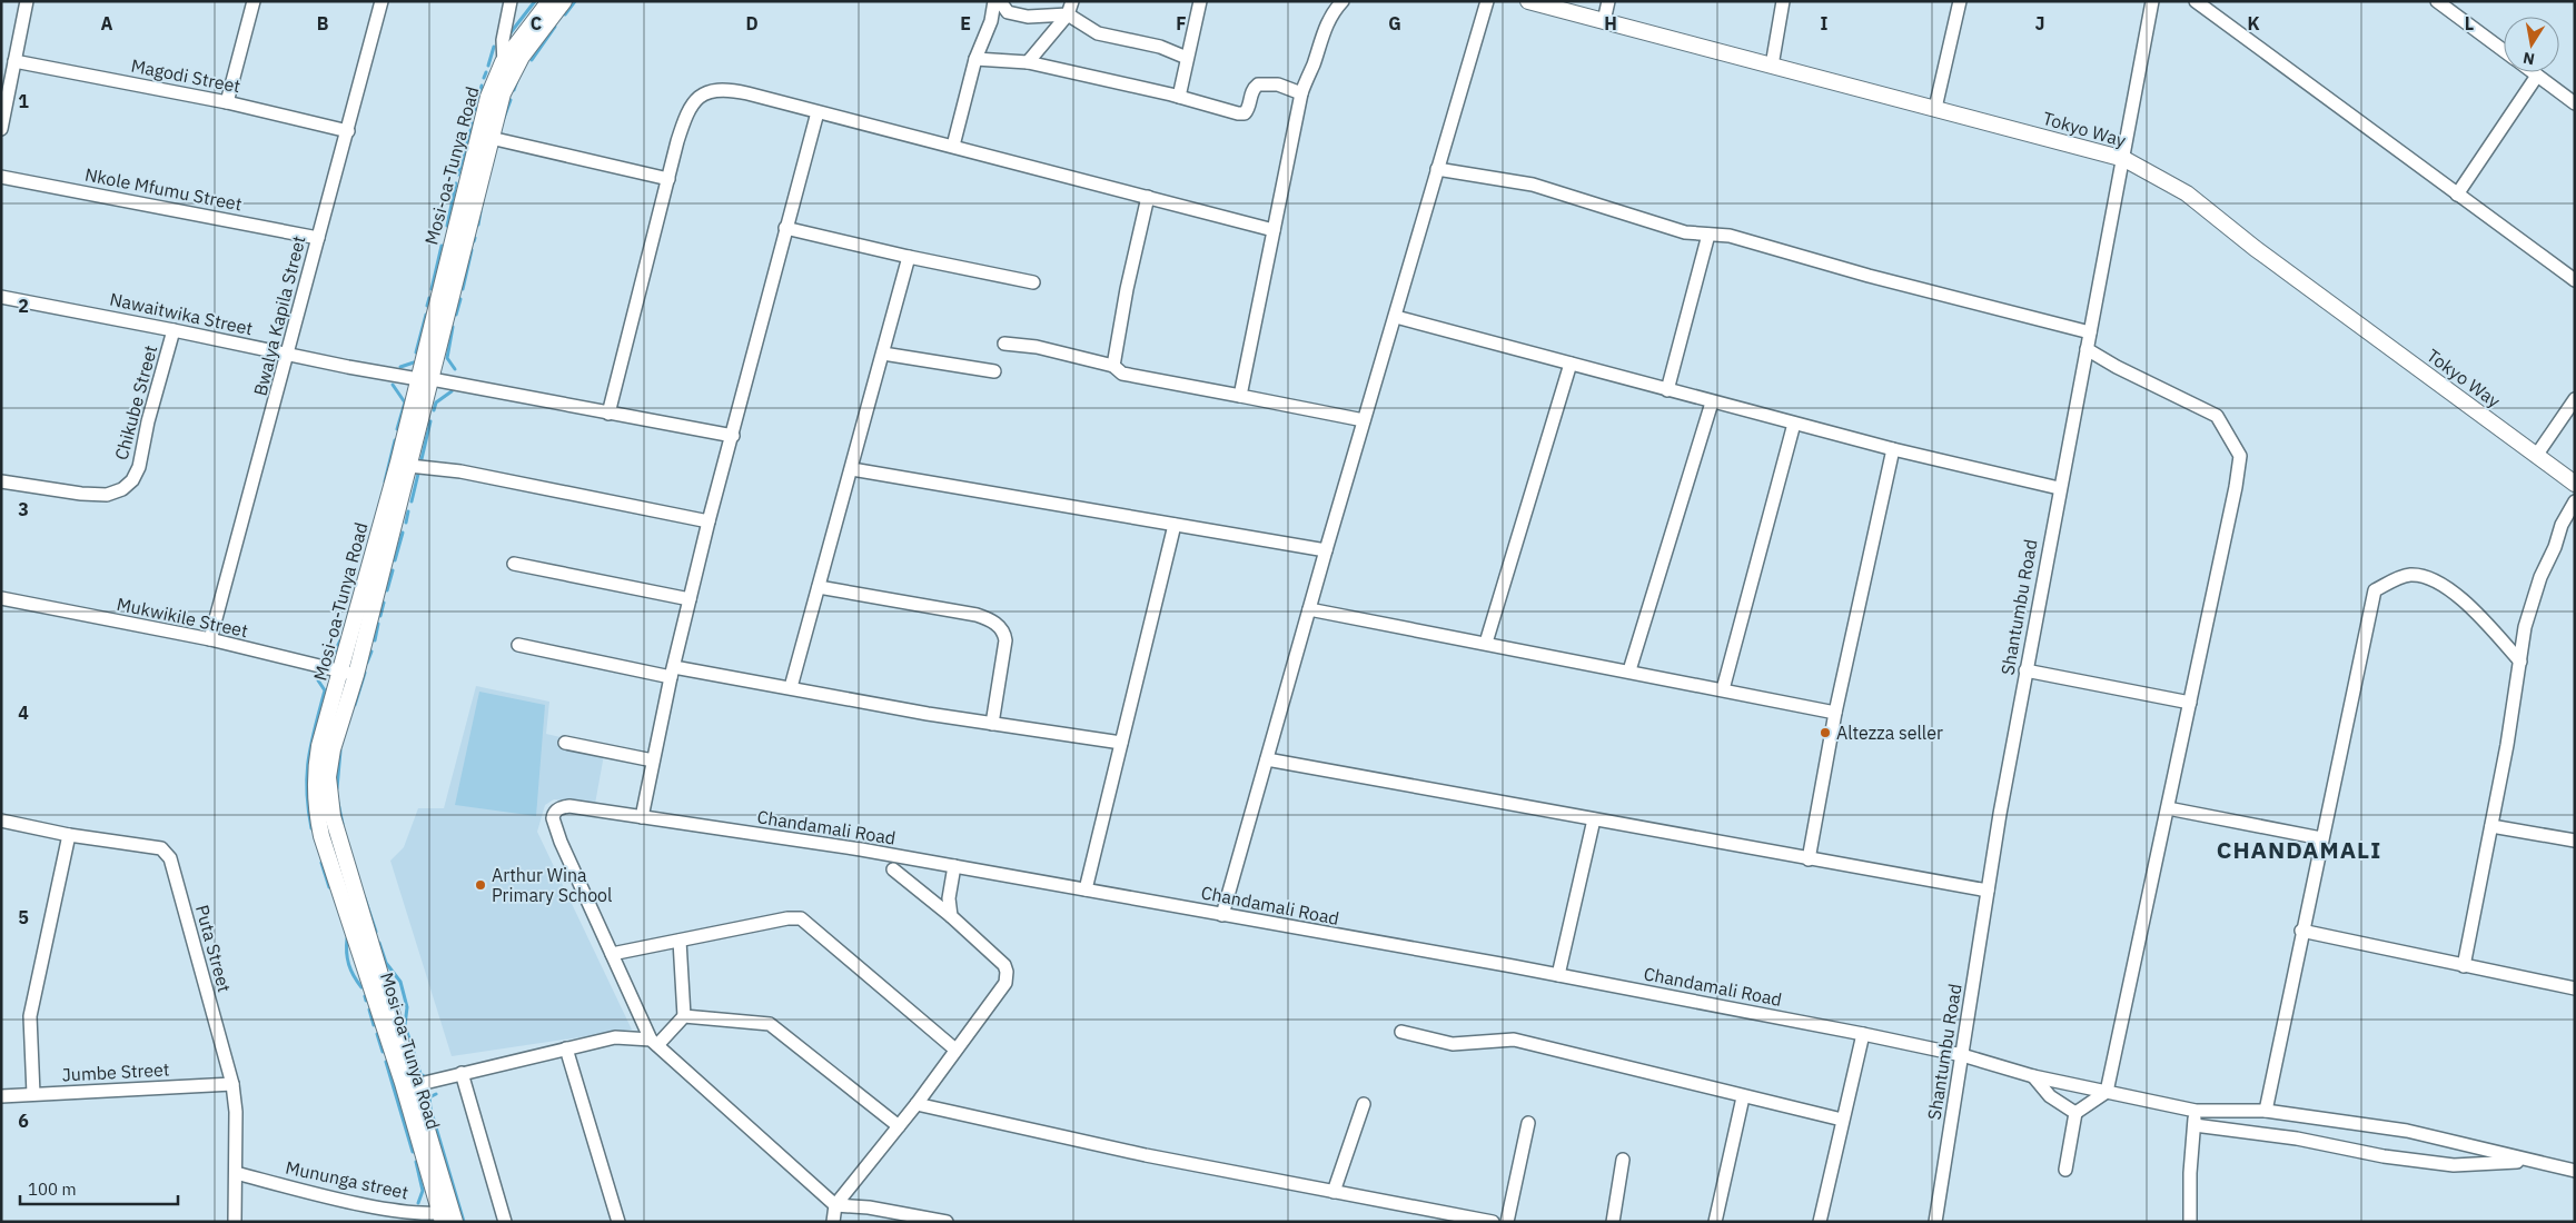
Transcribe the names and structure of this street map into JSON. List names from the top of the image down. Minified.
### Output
{"streets":{"main road":["Tokyo Way","Mosi-oa-Tunya Road"],"street":["Magodi Street","Nkole Mfumu Street","Nawaitwika Street","Bwalya Kapila Street","Chikube Street","Shantumbu Road","Mukwikile Street","Chandamali Road","Puta Street","Jumbe Street","Mununga street"]},"crossings":[["Magodi Street","Bwalya Kapila Street"],["Tokyo Way","Shantumbu Road"],["Mosi-oa-Tunya Road","Nawaitwika Street"],["Mosi-oa-Tunya Road","Mukwikile Street"],["Mosi-oa-Tunya Road","Mununga street"],["Nkole Mfumu Street","Bwalya Kapila Street"],["Nawaitwika Street","Bwalya Kapila Street"],["Nawaitwika Street","Chikube Street"],["Bwalya Kapila Street","Mukwikile Street"],["Shantumbu Road","Chandamali Road"],["Puta Street","Jumbe Street"],["Puta Street","Mununga street"]],"districts":["CHANDAMALI"],"places":["Altezza seller","Arthur Wina Primary School"],"scale_bar":"100 m","north":"bottom","grid":{"columns":["A","B","C","D","E","F","G","H","I","J","K","L"],"rows":["1","2","3","4","5","6"]}}
